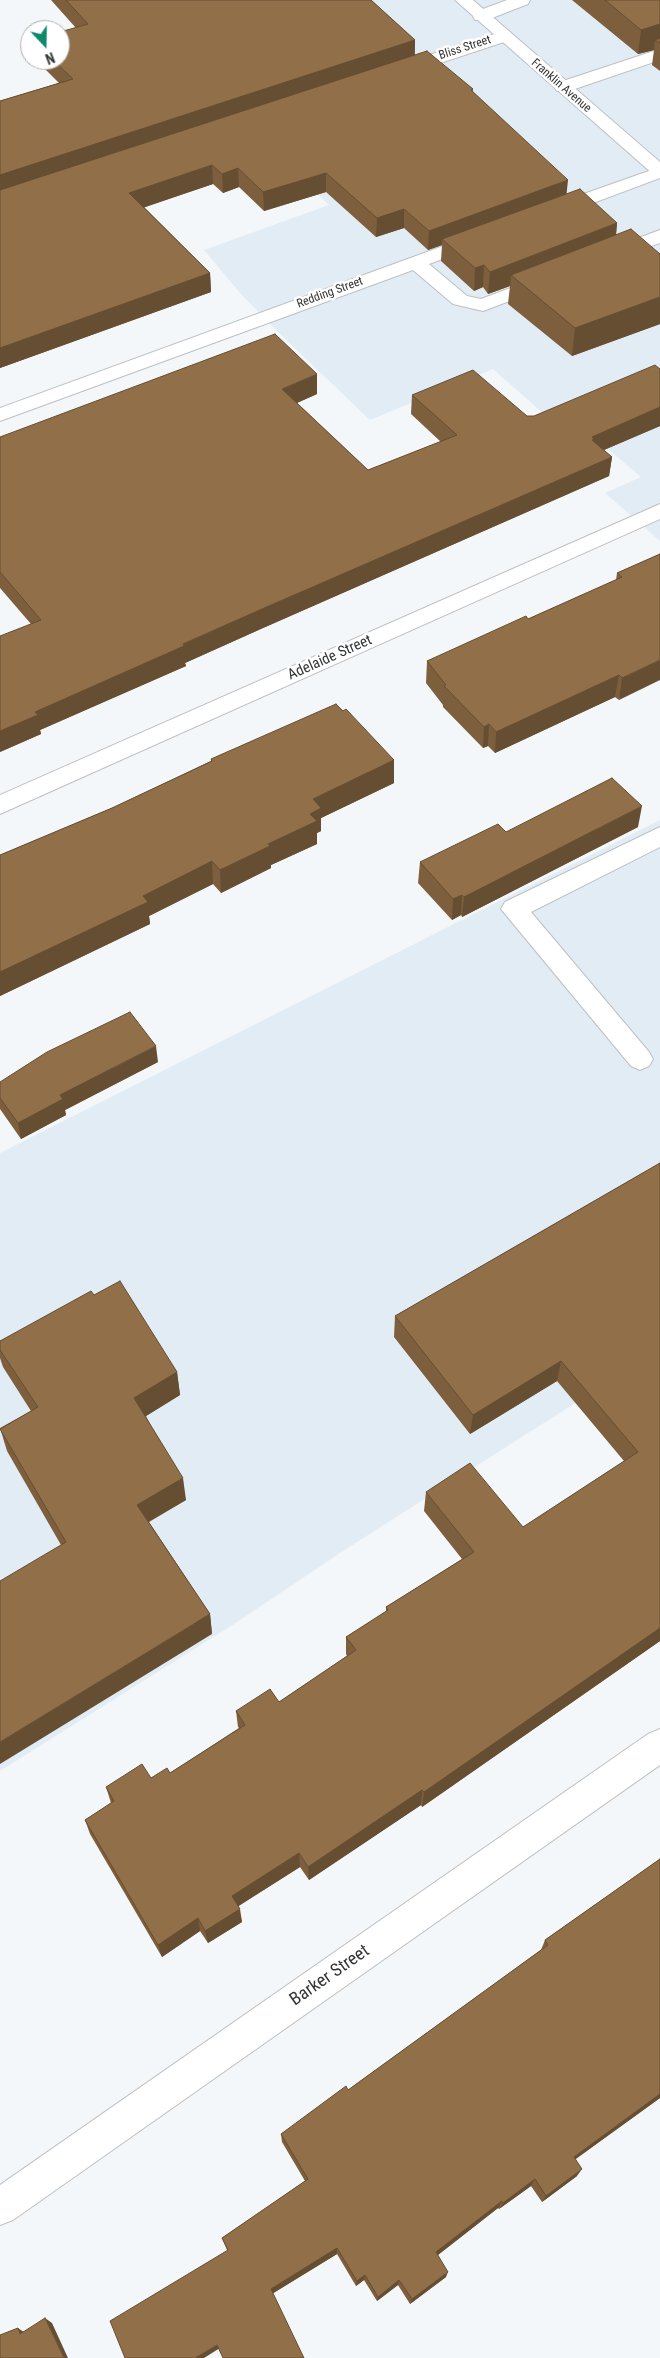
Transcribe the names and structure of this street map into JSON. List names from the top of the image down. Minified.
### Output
{"streets":{"street":["Bliss Street","Franklin Avenue","Redding Street","Adelaide Street","Barker Street"]},"crossings":[["Bliss Street","Franklin Avenue"]],"north":"bottom"}
